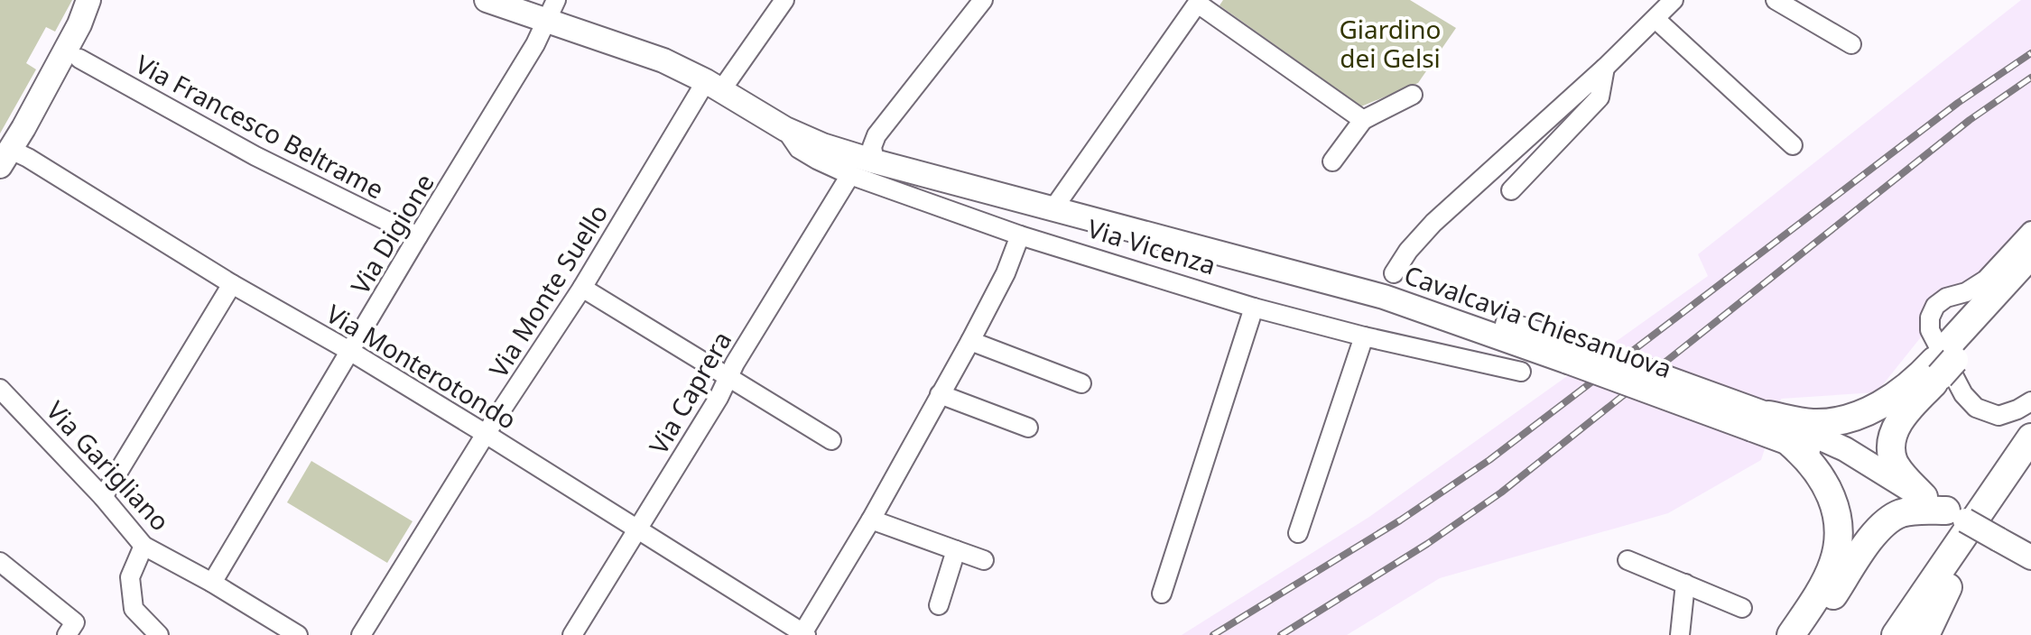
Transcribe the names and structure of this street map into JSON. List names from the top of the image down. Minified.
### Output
{"streets":{"main road":["Via Vicenza","Cavalcavia Chiesanuova"],"street":["Via Francesco Beltrame","Via Digione","Via Monte Suello","Via Monterotondo","Via Caprera","Via Garigliano"]},"crossings":[["Via Francesco Beltrame","Via Digione"],["Via Digione","Via Vicenza"],["Via Digione","Via Monterotondo"],["Via Digione","Via Garigliano"],["Via Vicenza","Via Monte Suello"],["Via Vicenza","Cavalcavia Chiesanuova"],["Via Vicenza","Via Caprera"],["Via Monte Suello","Via Monterotondo"],["Via Monterotondo","Via Caprera"]],"parks":["Giardino dei Gelsi"]}
